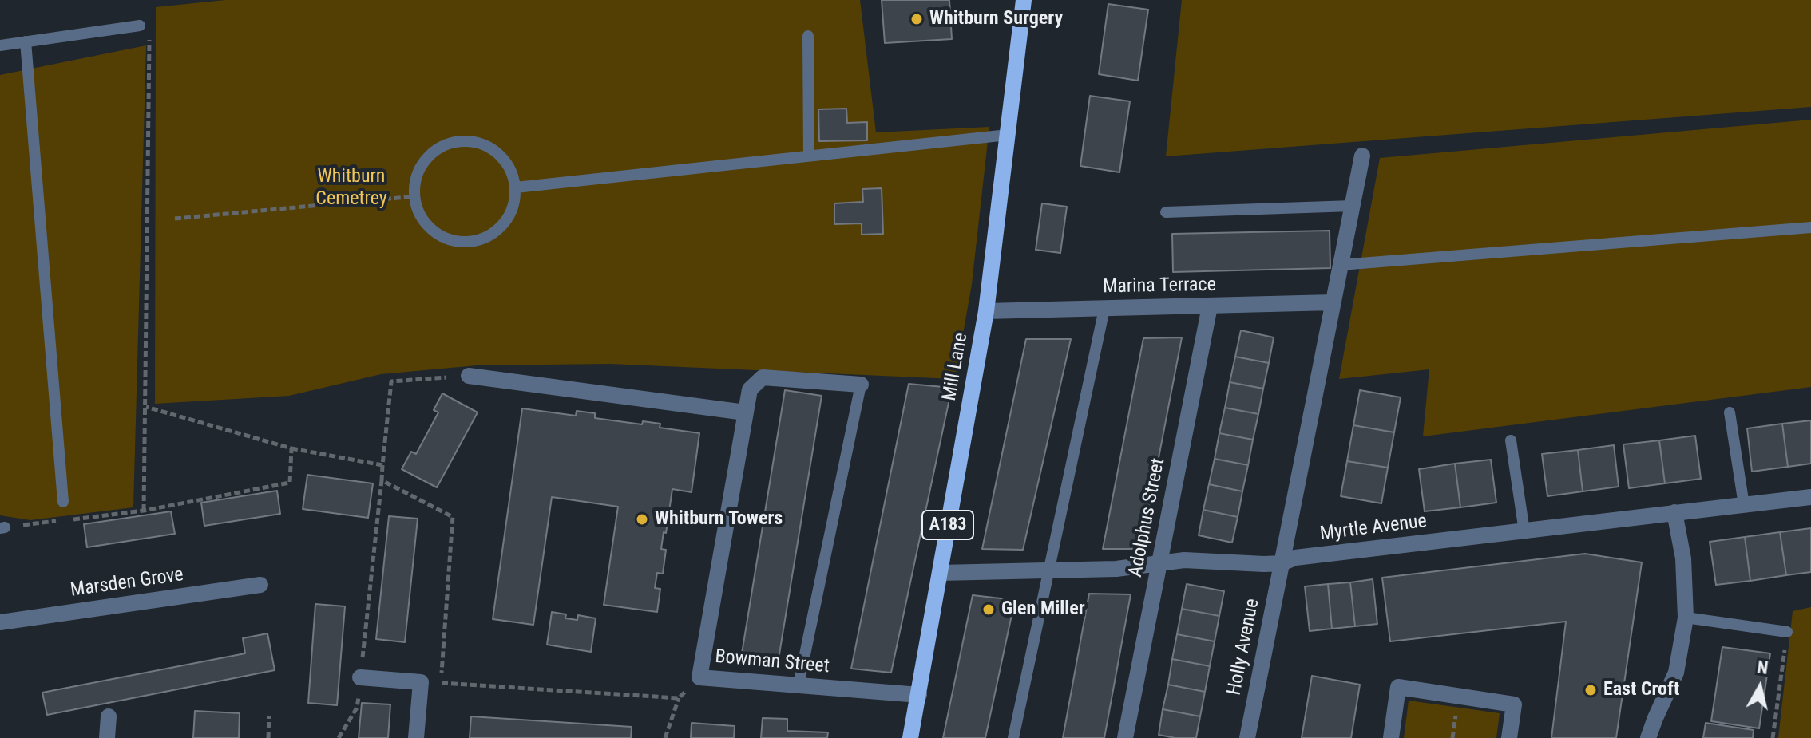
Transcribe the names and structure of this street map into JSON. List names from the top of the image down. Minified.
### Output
{"streets":{"main road":["Mill Lane","A183"],"street":["Marina Terrace","Adolphus Street","Myrtle Avenue","Marsden Grove","Holly Avenue","Bowman Street"]},"crossings":[["Marina Terrace","Mill Lane"],["Marina Terrace","Adolphus Street"],["Marina Terrace","Holly Avenue"],["Mill Lane","Myrtle Avenue"],["Mill Lane","Bowman Street"],["Adolphus Street","Myrtle Avenue"],["Myrtle Avenue","Holly Avenue"]],"parks":["Whitburn Cemetrey"],"places":["Whitburn Surgery","Whitburn Towers","Glen Miller","East Croft"],"north":"top"}
